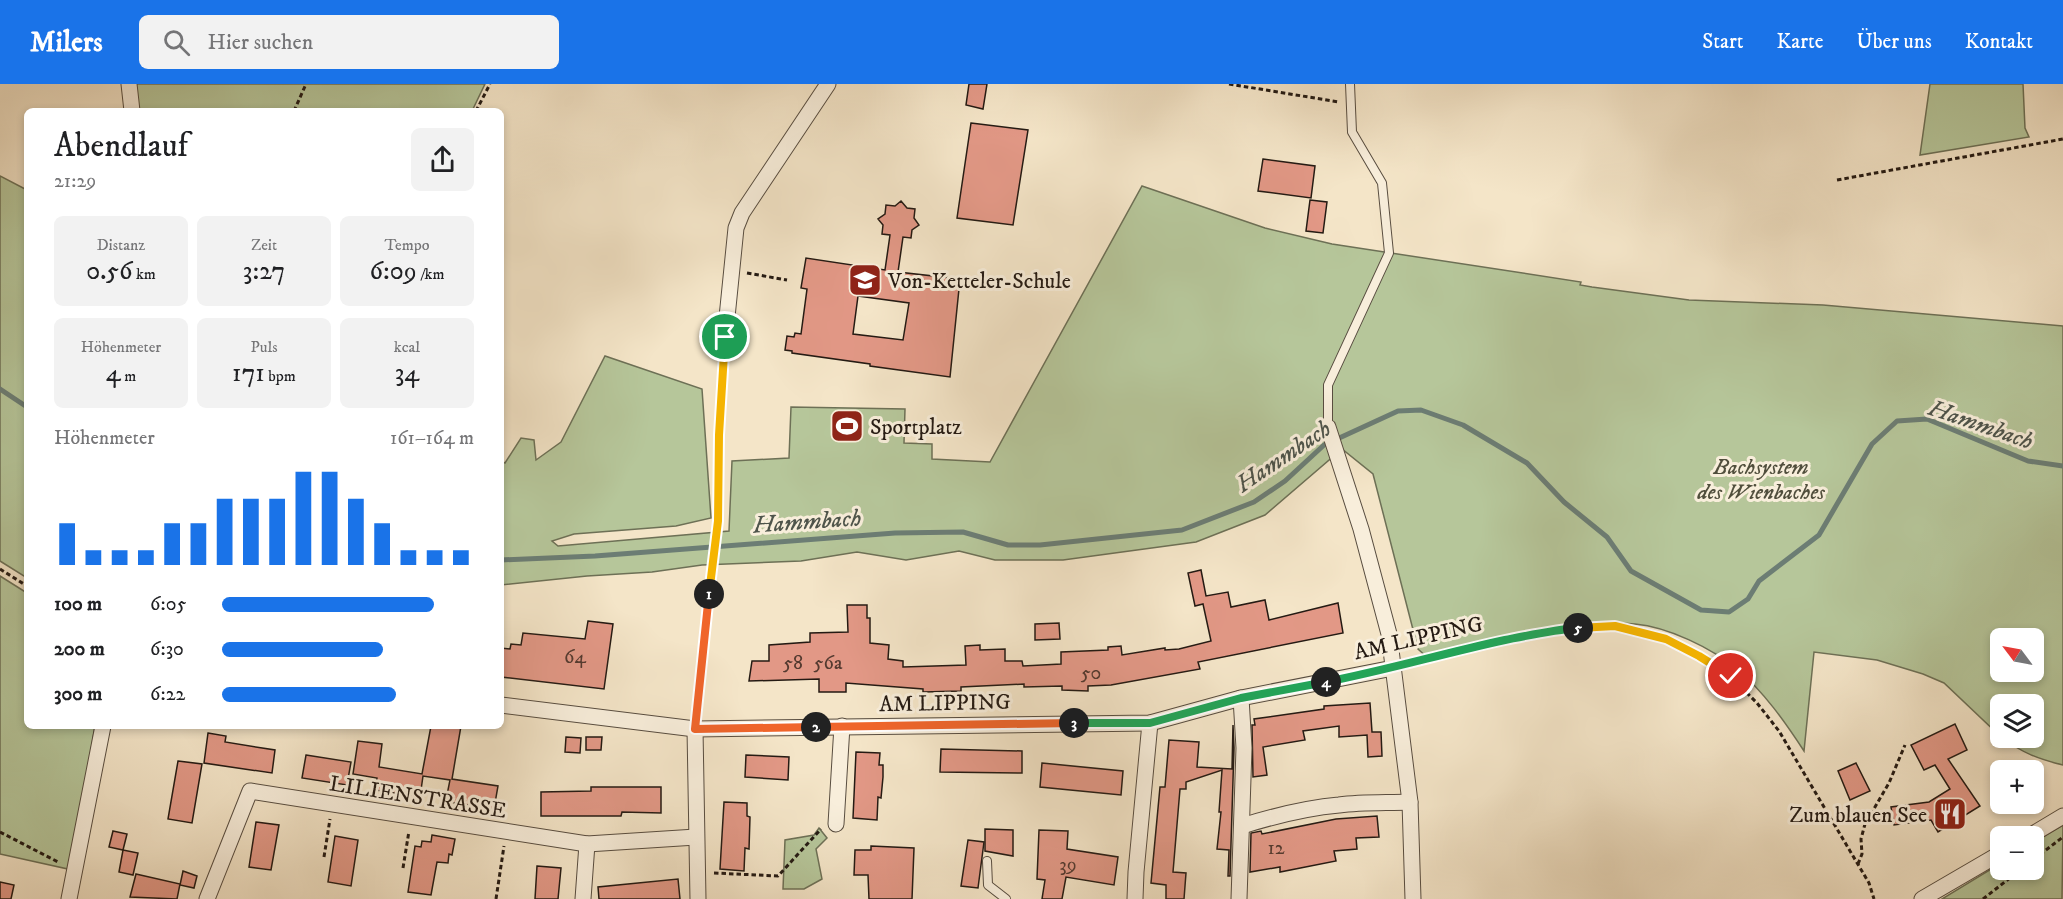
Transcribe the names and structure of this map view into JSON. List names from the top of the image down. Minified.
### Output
{"streets":{"street":["AM LIPPING","LILIENSTRASSE"]},"water":["Hammbach"],"parks":["Bachsystem des Wienbaches"],"places":{"school or university":["Von-Ketteler-Schule"],"sports":["Sportplatz"],"restaurant":["Zum blauen See"]},"house_numbers":["64","58","56a","50","12","39"],"north":"top left","page":{"header":"Milers","search":"Hier suchen","nav":["Start","Karte","Über uns","Kontakt"],"heading":["Abendlauf","21:29"],"stats":[["Distanz","0.56 km"],["Zeit","3:27"],["Tempo","6:09 /km"],["Höhenmeter","4 m"],["Puls","171 bpm"],["kcal","34"]],"chart":["Höhenmeter","161–164 m"],"pins":["1","5","4","3","2"],"list":[{"name":"100 m","note":"6:05"},{"name":"200 m","note":"6:30"},{"name":"300 m","note":"6:22"}],"map_buttons":["+","−"]}}
